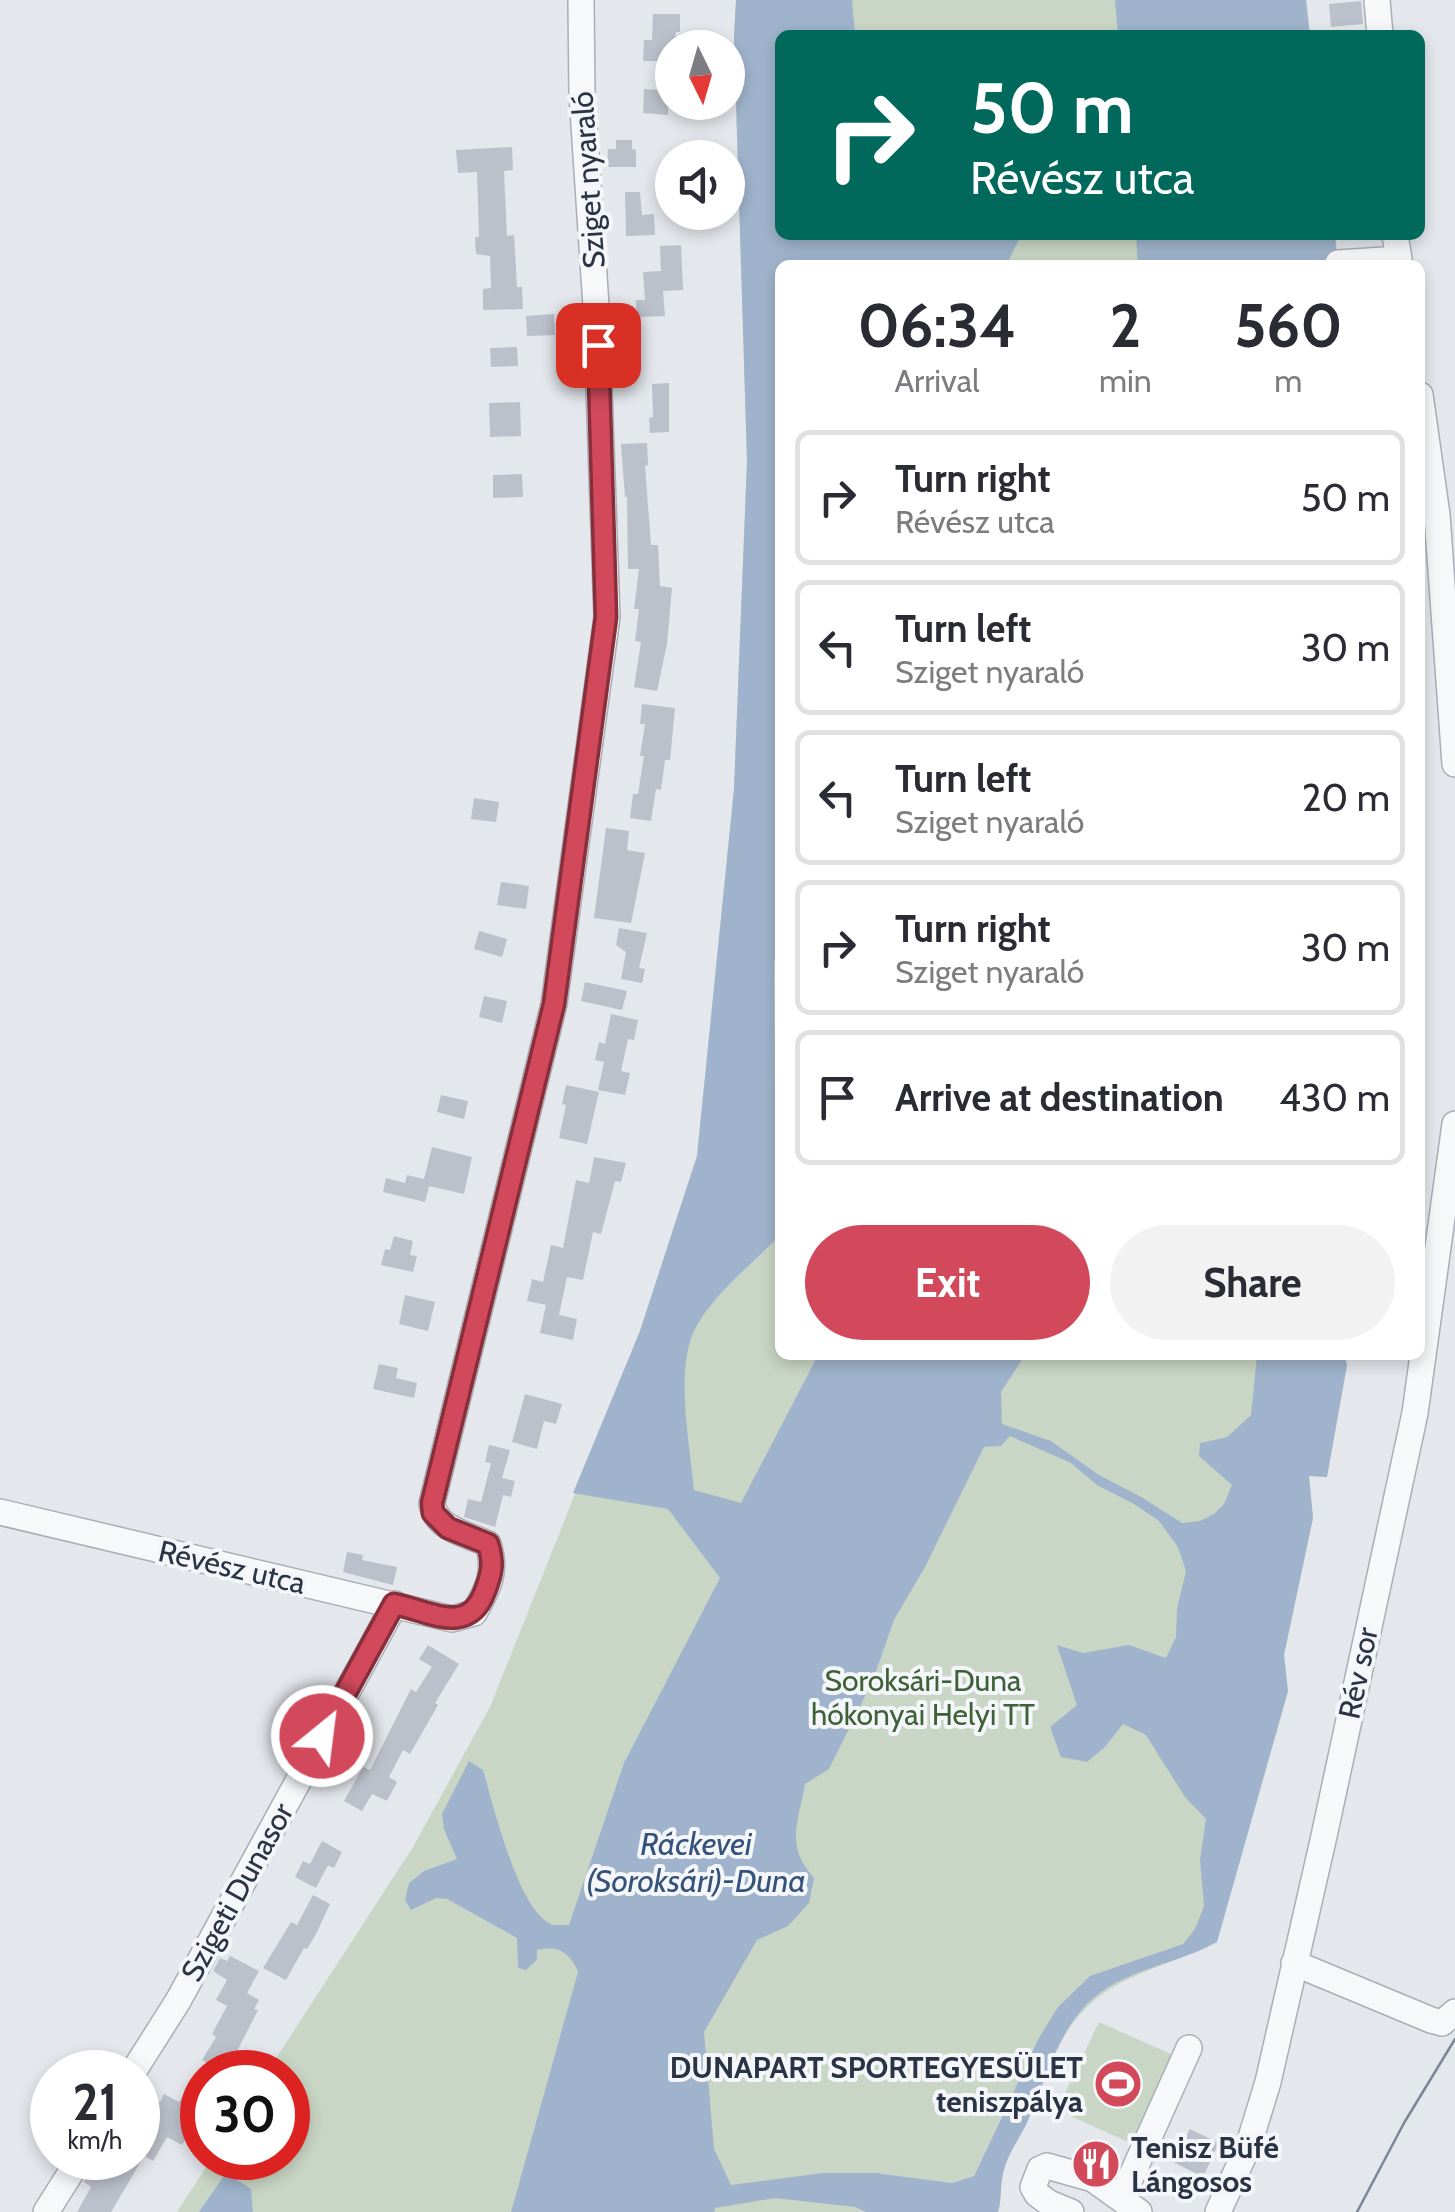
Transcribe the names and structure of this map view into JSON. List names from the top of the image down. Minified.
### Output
{"streets":{"street":["Sziget nyaraló","Révész utca","Rév sor","Szigeti Dunasor"]},"crossings":[["Sziget nyaraló","Révész utca"],["Révész utca","Szigeti Dunasor"]],"water":["Ráckevei (Soroksári)-Duna"],"parks":["Soroksári-Duna hókonyai Helyi TT"],"places":{"sports":["DUNAPART SPORTEGYESÜLET teniszpálya"],"restaurant":["Tenisz Büfé Lángosos"]},"north":"bottom","page":{"turn":["50 m","Révész utca"],"eta":["06:34","Arrival","2","min","560","m"],"list":[{"name":"Turn right","note":"Révész utca","value":"50 m"},{"name":"Turn left","note":"Sziget nyaraló","value":"30 m"},{"name":"Turn left","note":"Sziget nyaraló","value":"20 m"},{"name":"Turn right","note":"Sziget nyaraló","value":"30 m"},{"name":"Arrive at destination","value":"430 m"}],"buttons":["Exit","Share"],"speed":"21 km/h","limit":"30"}}
